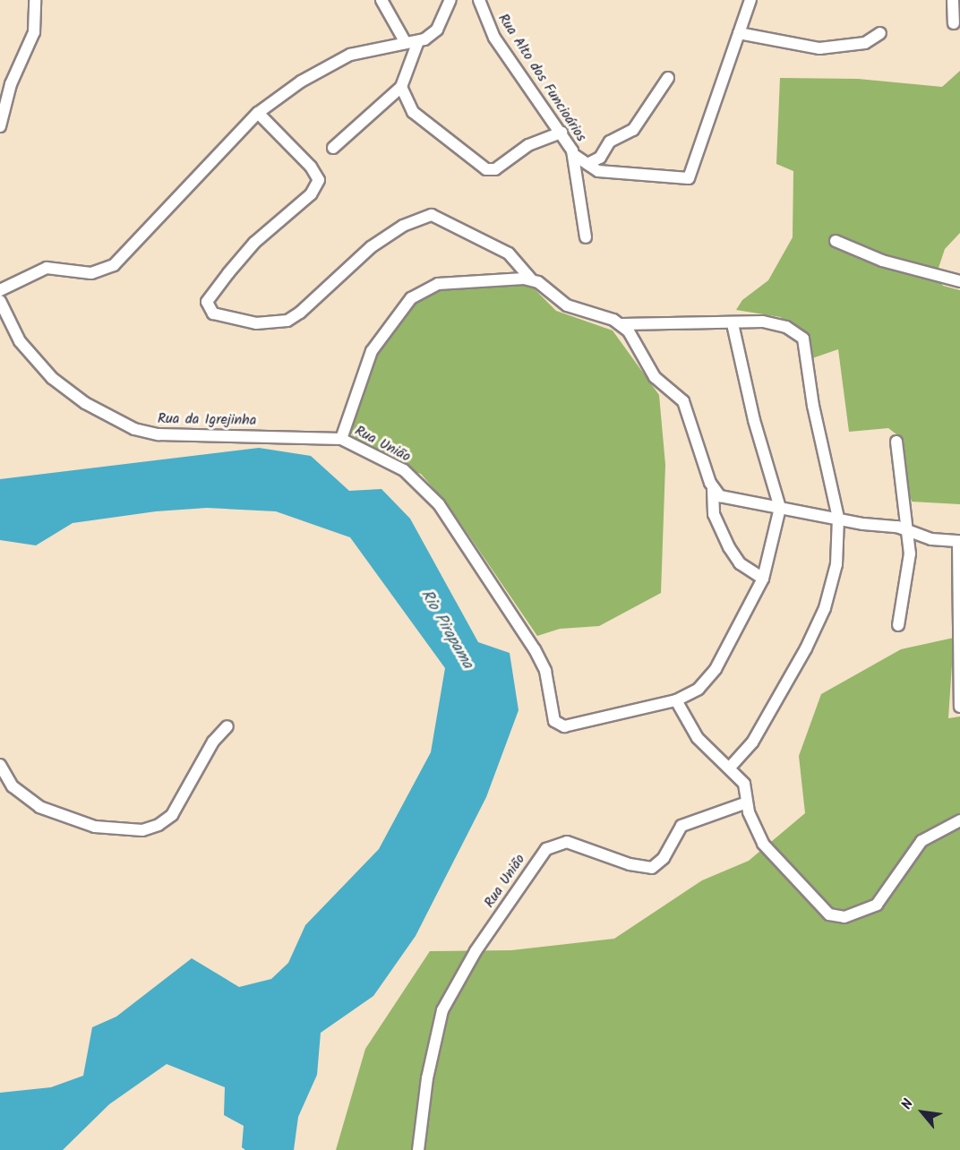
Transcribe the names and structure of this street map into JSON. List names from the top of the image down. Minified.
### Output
{"streets":{"street":["Rua Alto dos Funcioários","Rua da Igrejinha","Rua União"]},"crossings":[["Rua da Igrejinha","Rua União"]],"water":["Rio Pirapama"],"north":"top left"}
